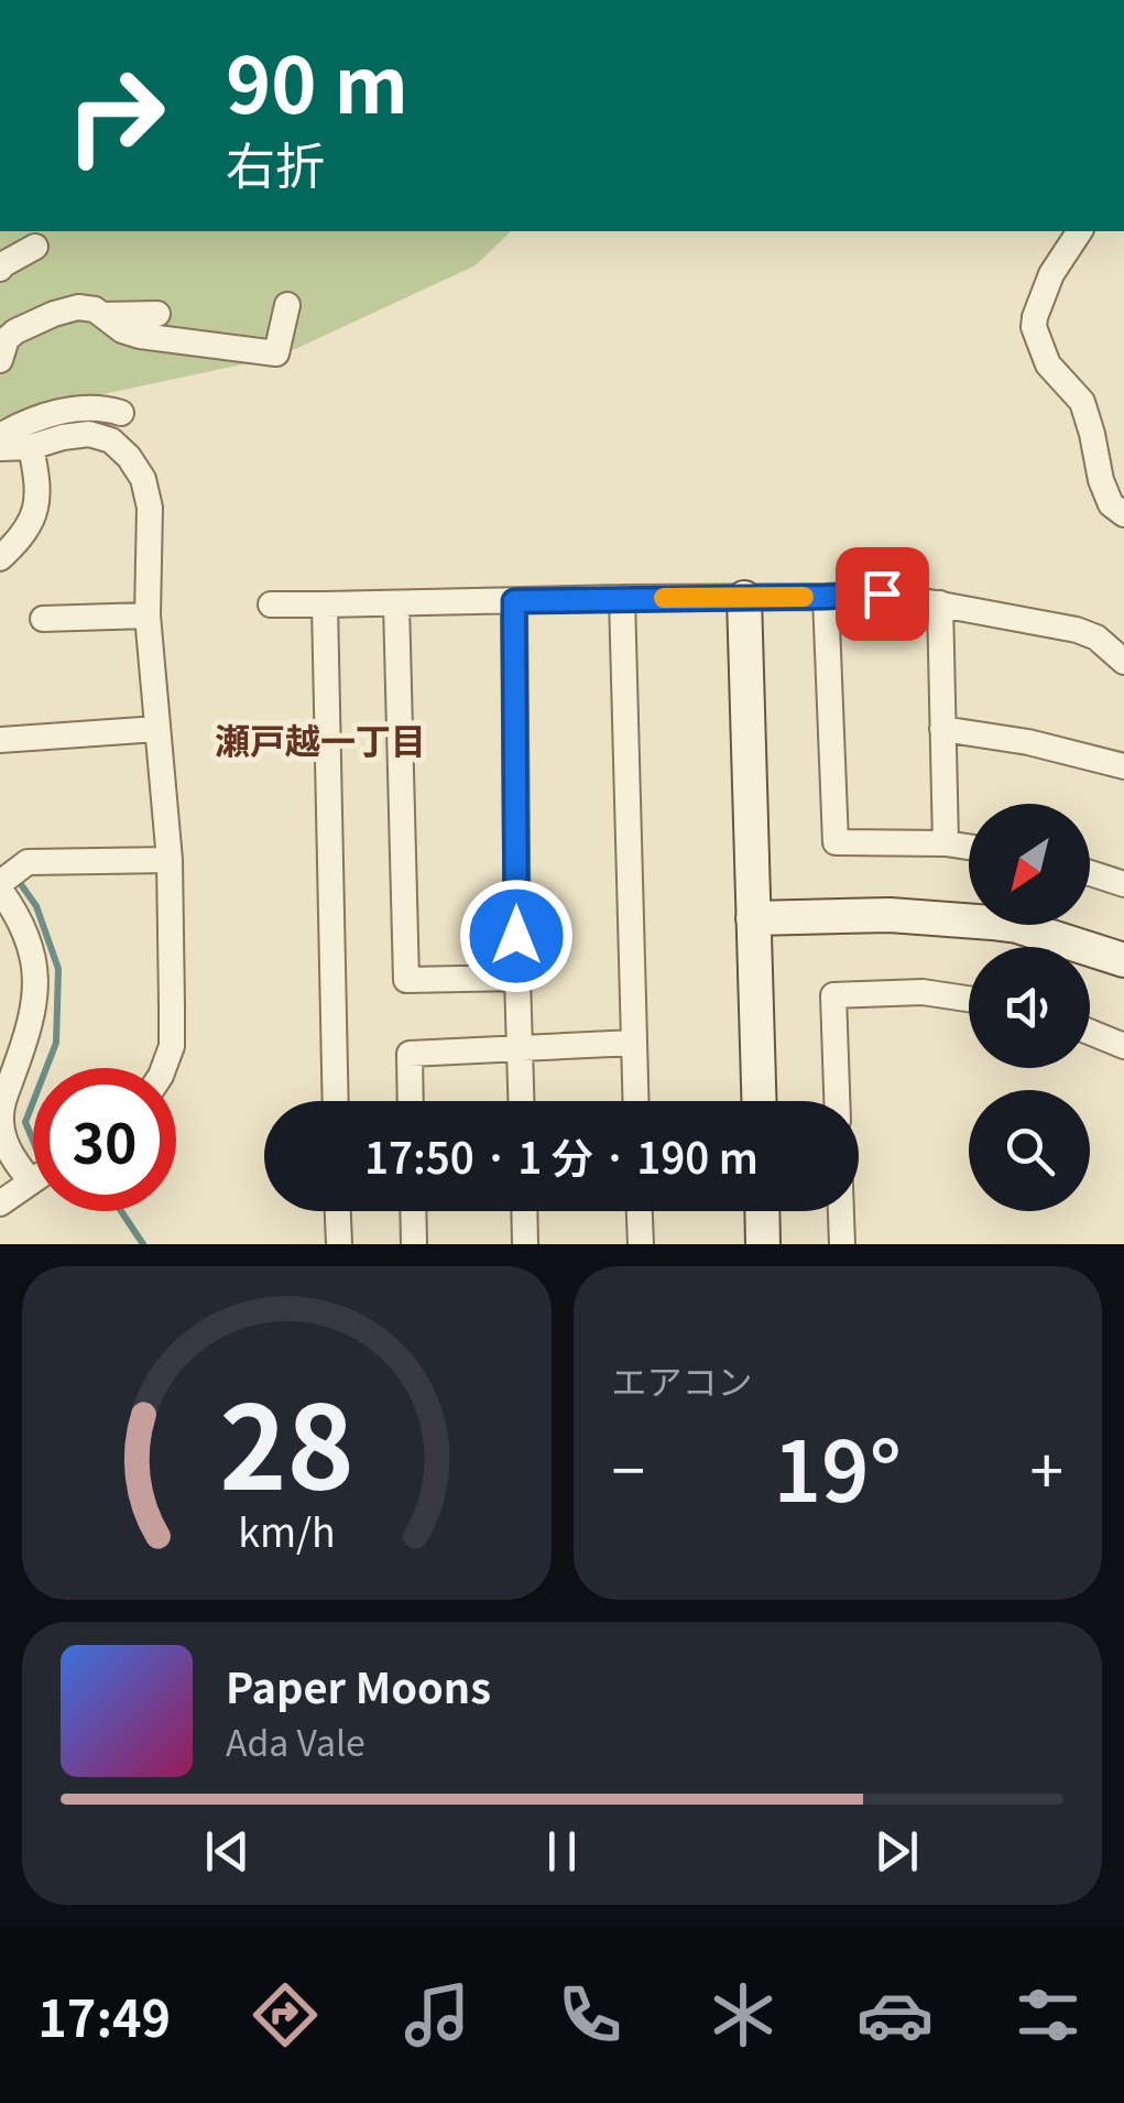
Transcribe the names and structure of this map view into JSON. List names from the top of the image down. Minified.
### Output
{"districts":["瀬戸越一丁目"],"north":"bottom left","page":{"turn":["90 m","右折"],"limit":"30","trip":"17:50 · 1 分 · 190 m","tile":"エアコン","heat":["−","19°","+"],"song":["Paper Moons","Ada Vale"],"tabs":"17:49","gauge":["28","km/h"]}}
